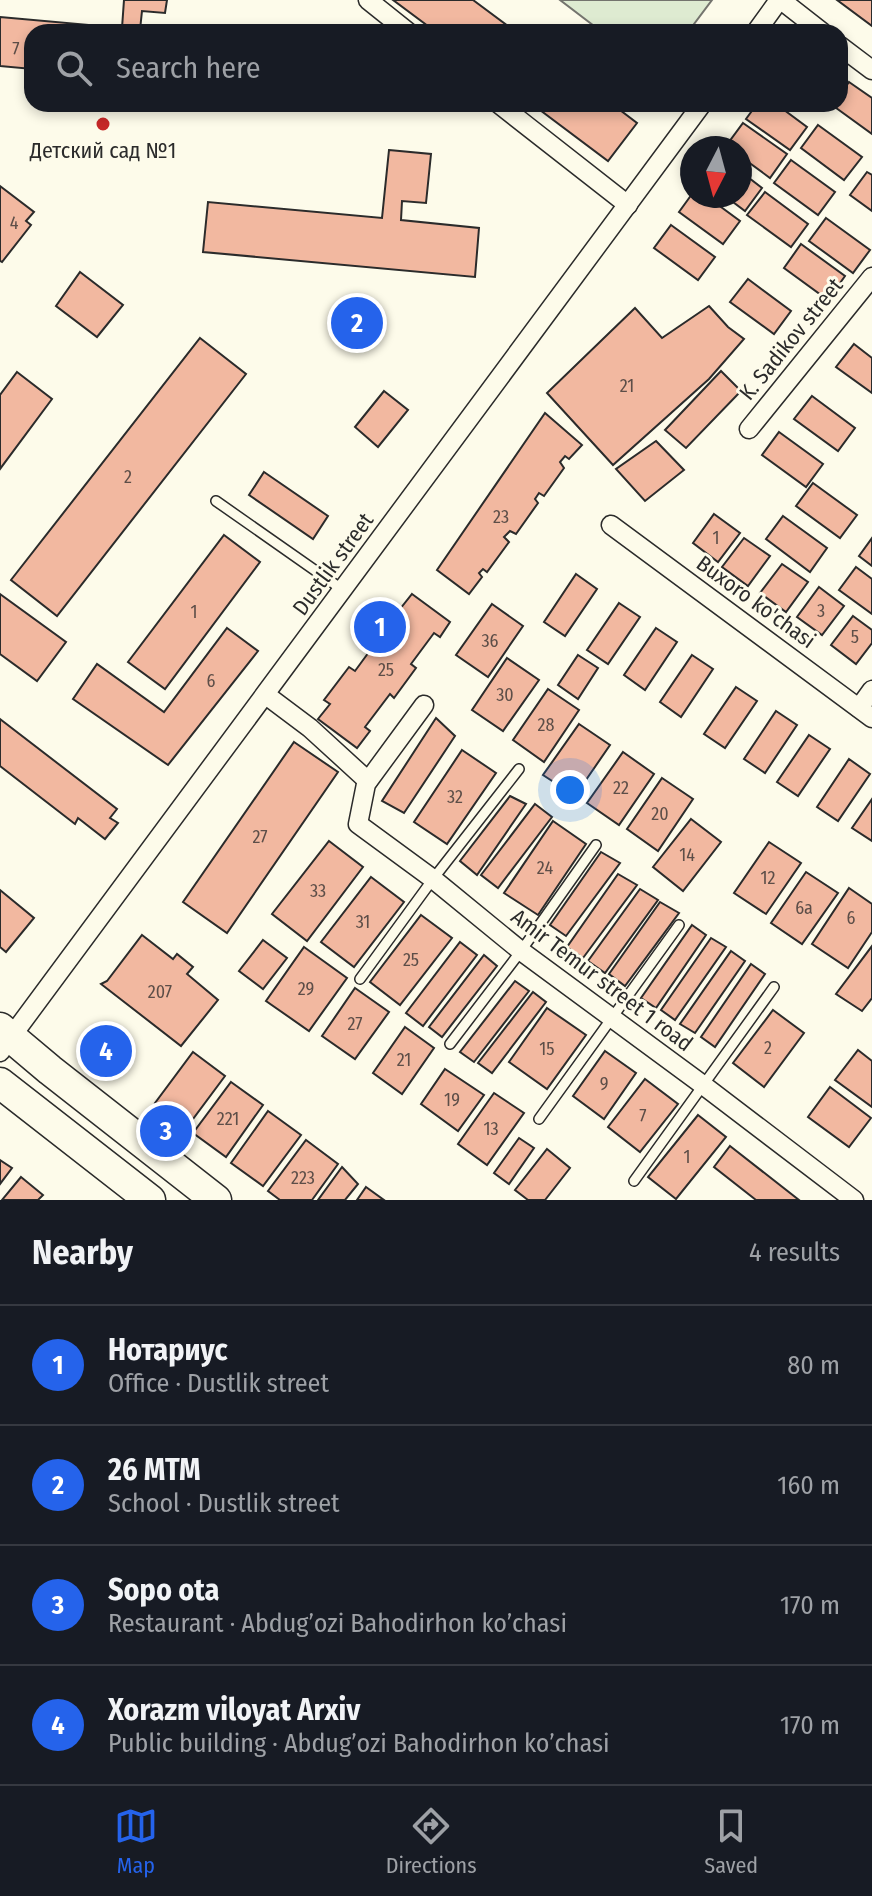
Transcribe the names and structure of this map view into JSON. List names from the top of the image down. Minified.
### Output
{"streets":{"street":["K. Sadikov street","Dustlik street","Buxoro ko'chasi","Amir Temur street 1 road"]},"places":["Детский сад №1"],"house_numbers":["7","4","21","2","23","1","3","1","5","36","25","6","30","28","22","32","20","27","14","24","12","33","6а","6","31","25","29","207","27","2","15","21","9","19","7","221","13","1","223"],"north":"bottom","page":{"search":"Search here","pins":["2","1","4","3"],"heading":["Nearby","4 results"],"list":[{"mark":"1","name":"Нотариус","note":"Office · Dustlik street","value":"80 m"},{"mark":"2","name":"26 MTM","note":"School · Dustlik street","value":"160 m"},{"mark":"3","name":"Sopo ota","note":"Restaurant · Abdug’ozi Bahodirhon ko’chasi","value":"170 m"},{"mark":"4","name":"Xorazm viloyat Arxiv","note":"Public building · Abdug’ozi Bahodirhon ko’chasi","value":"170 m"}],"nav":["Map","Directions","Saved"]}}
